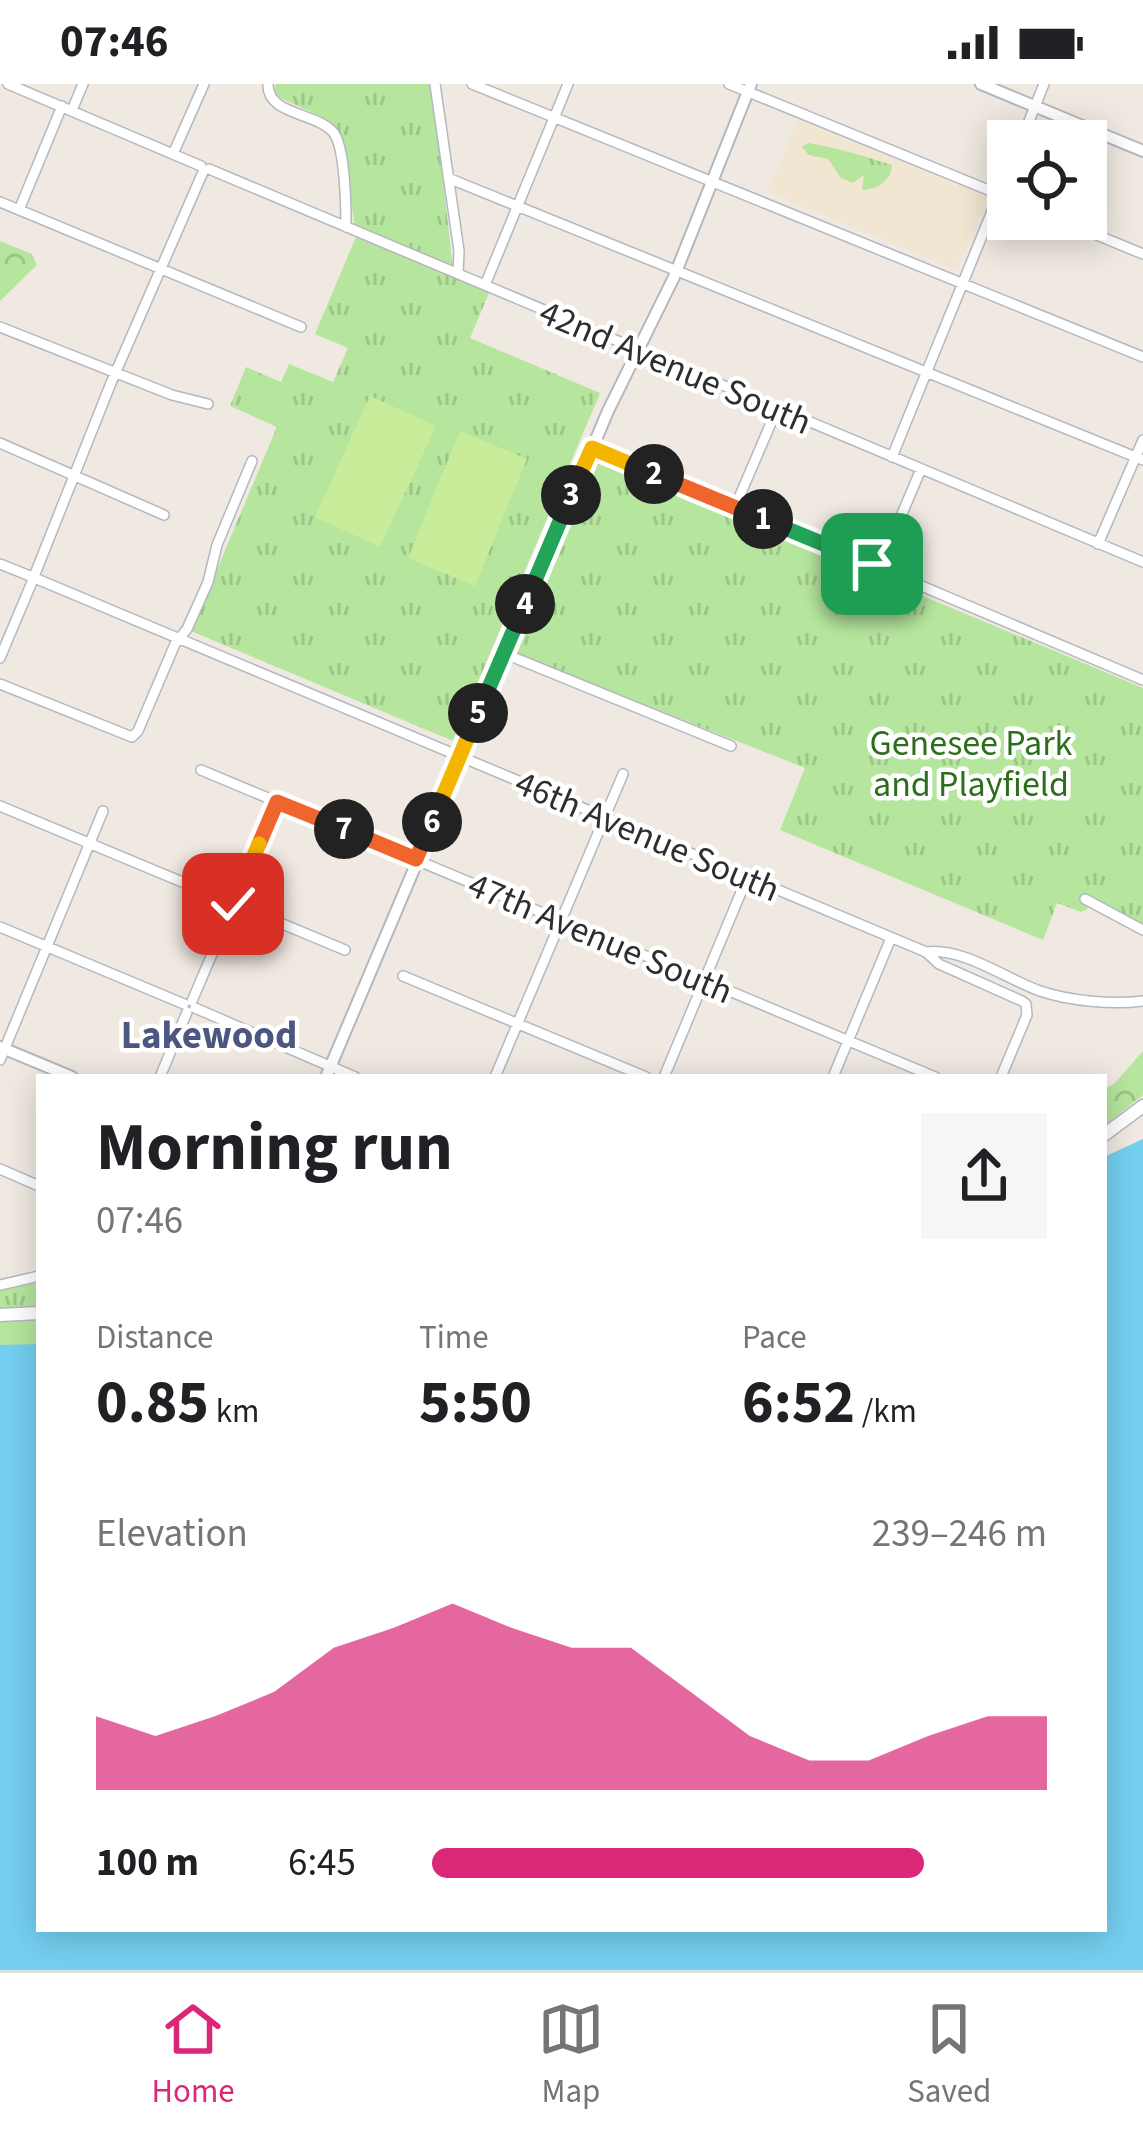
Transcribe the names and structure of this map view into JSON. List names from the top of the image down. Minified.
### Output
{"streets":{"street":["42nd Avenue South","46th Avenue South","47th Avenue South"]},"districts":["Lakewood"],"parks":["Genesee Park and Playfield"],"page":{"status":"07:46","pins":["2","3","1","4","5","6","7"],"heading":["Morning run","07:46"],"stats":[["Distance","0.85 km"],["Time","5:50"],["Pace","6:52 /km"]],"chart":["Elevation","239–246 m"],"list":[{"name":"100 m","note":"6:45"}],"tabs":["Home","Map","Saved"]}}
